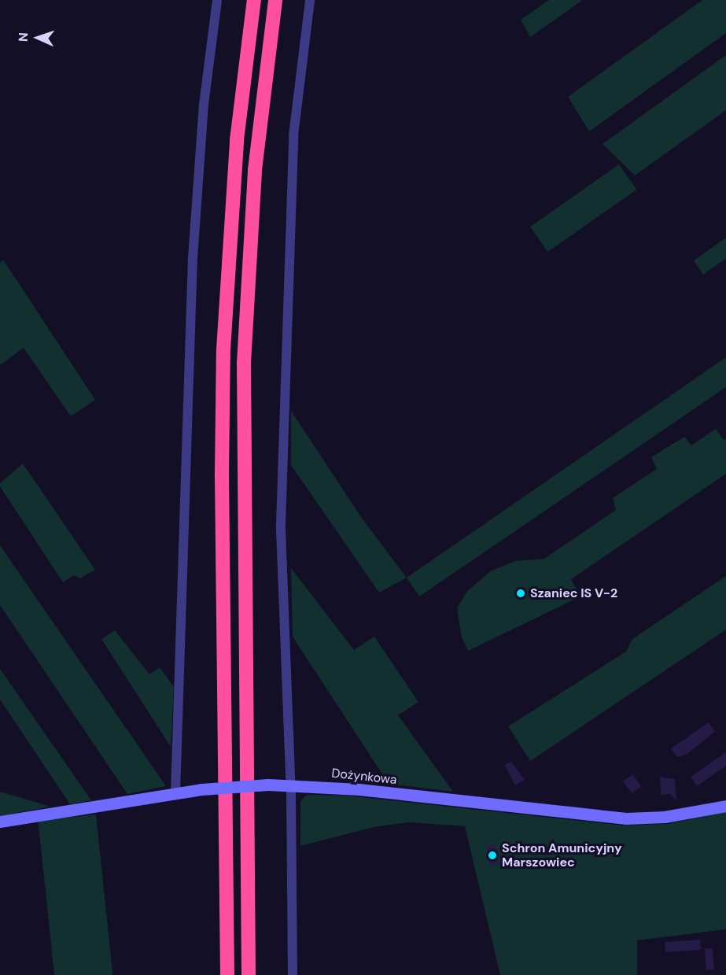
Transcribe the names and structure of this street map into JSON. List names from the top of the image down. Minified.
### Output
{"streets":{"street":["Dożynkowa"]},"places":["Szaniec IS V-2","Schron Amunicyjny Marszowiec"],"north":"left"}
